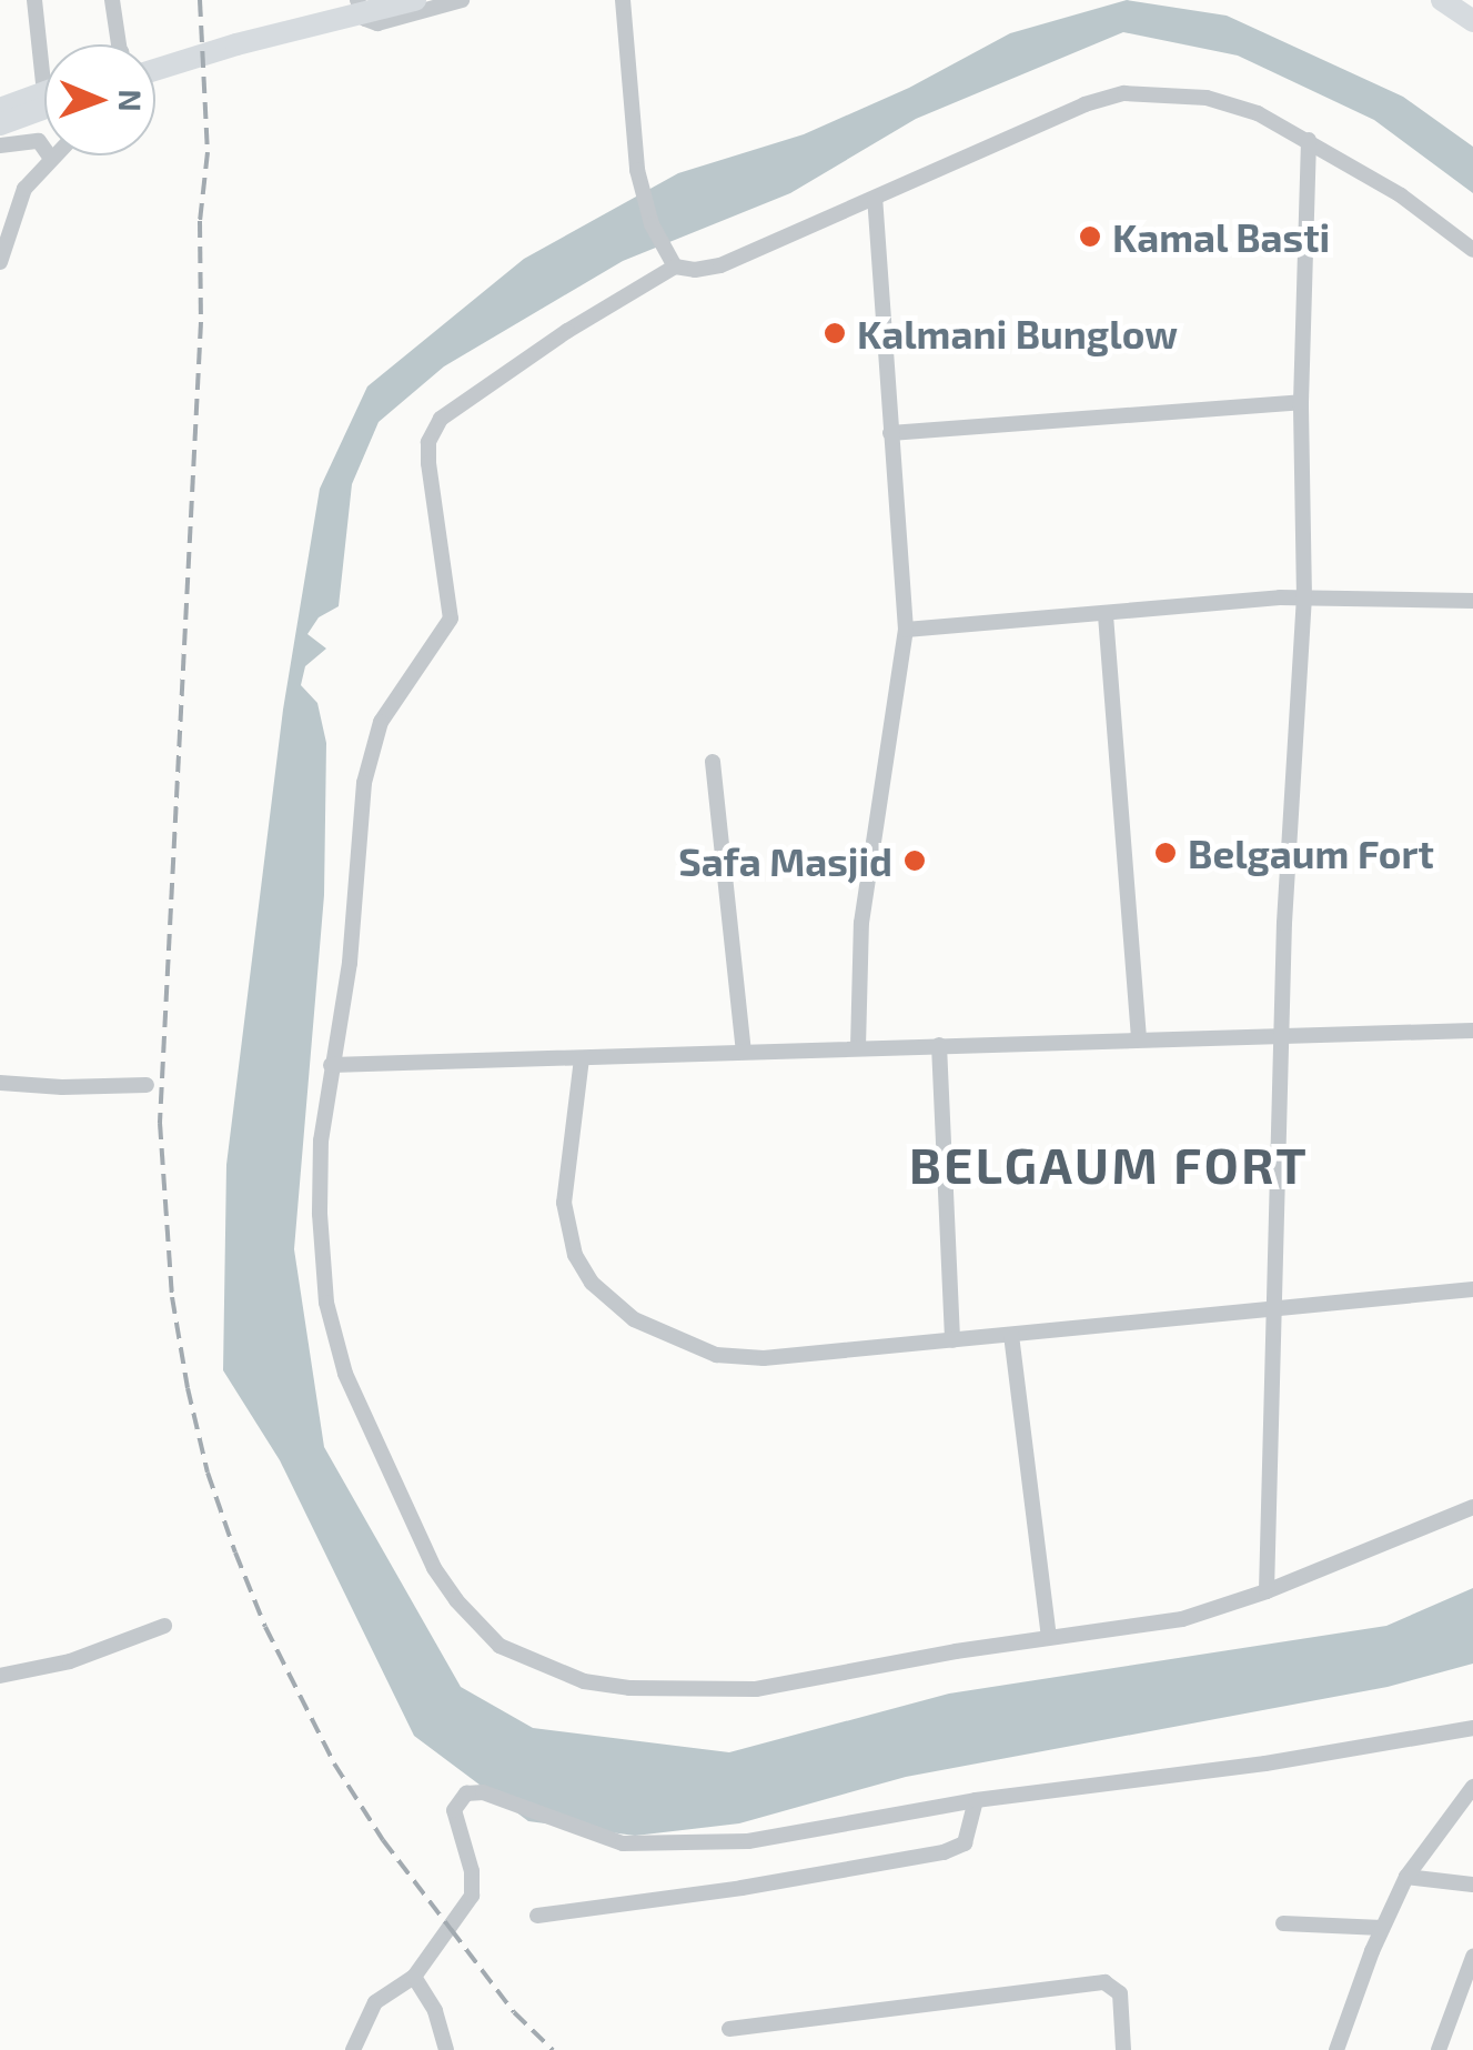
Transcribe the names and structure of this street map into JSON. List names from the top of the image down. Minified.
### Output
{"districts":["BELGAUM FORT"],"places":["Kamal Basti","Kalmani Bunglow","Belgaum Fort","Safa Masjid"],"north":"right"}
